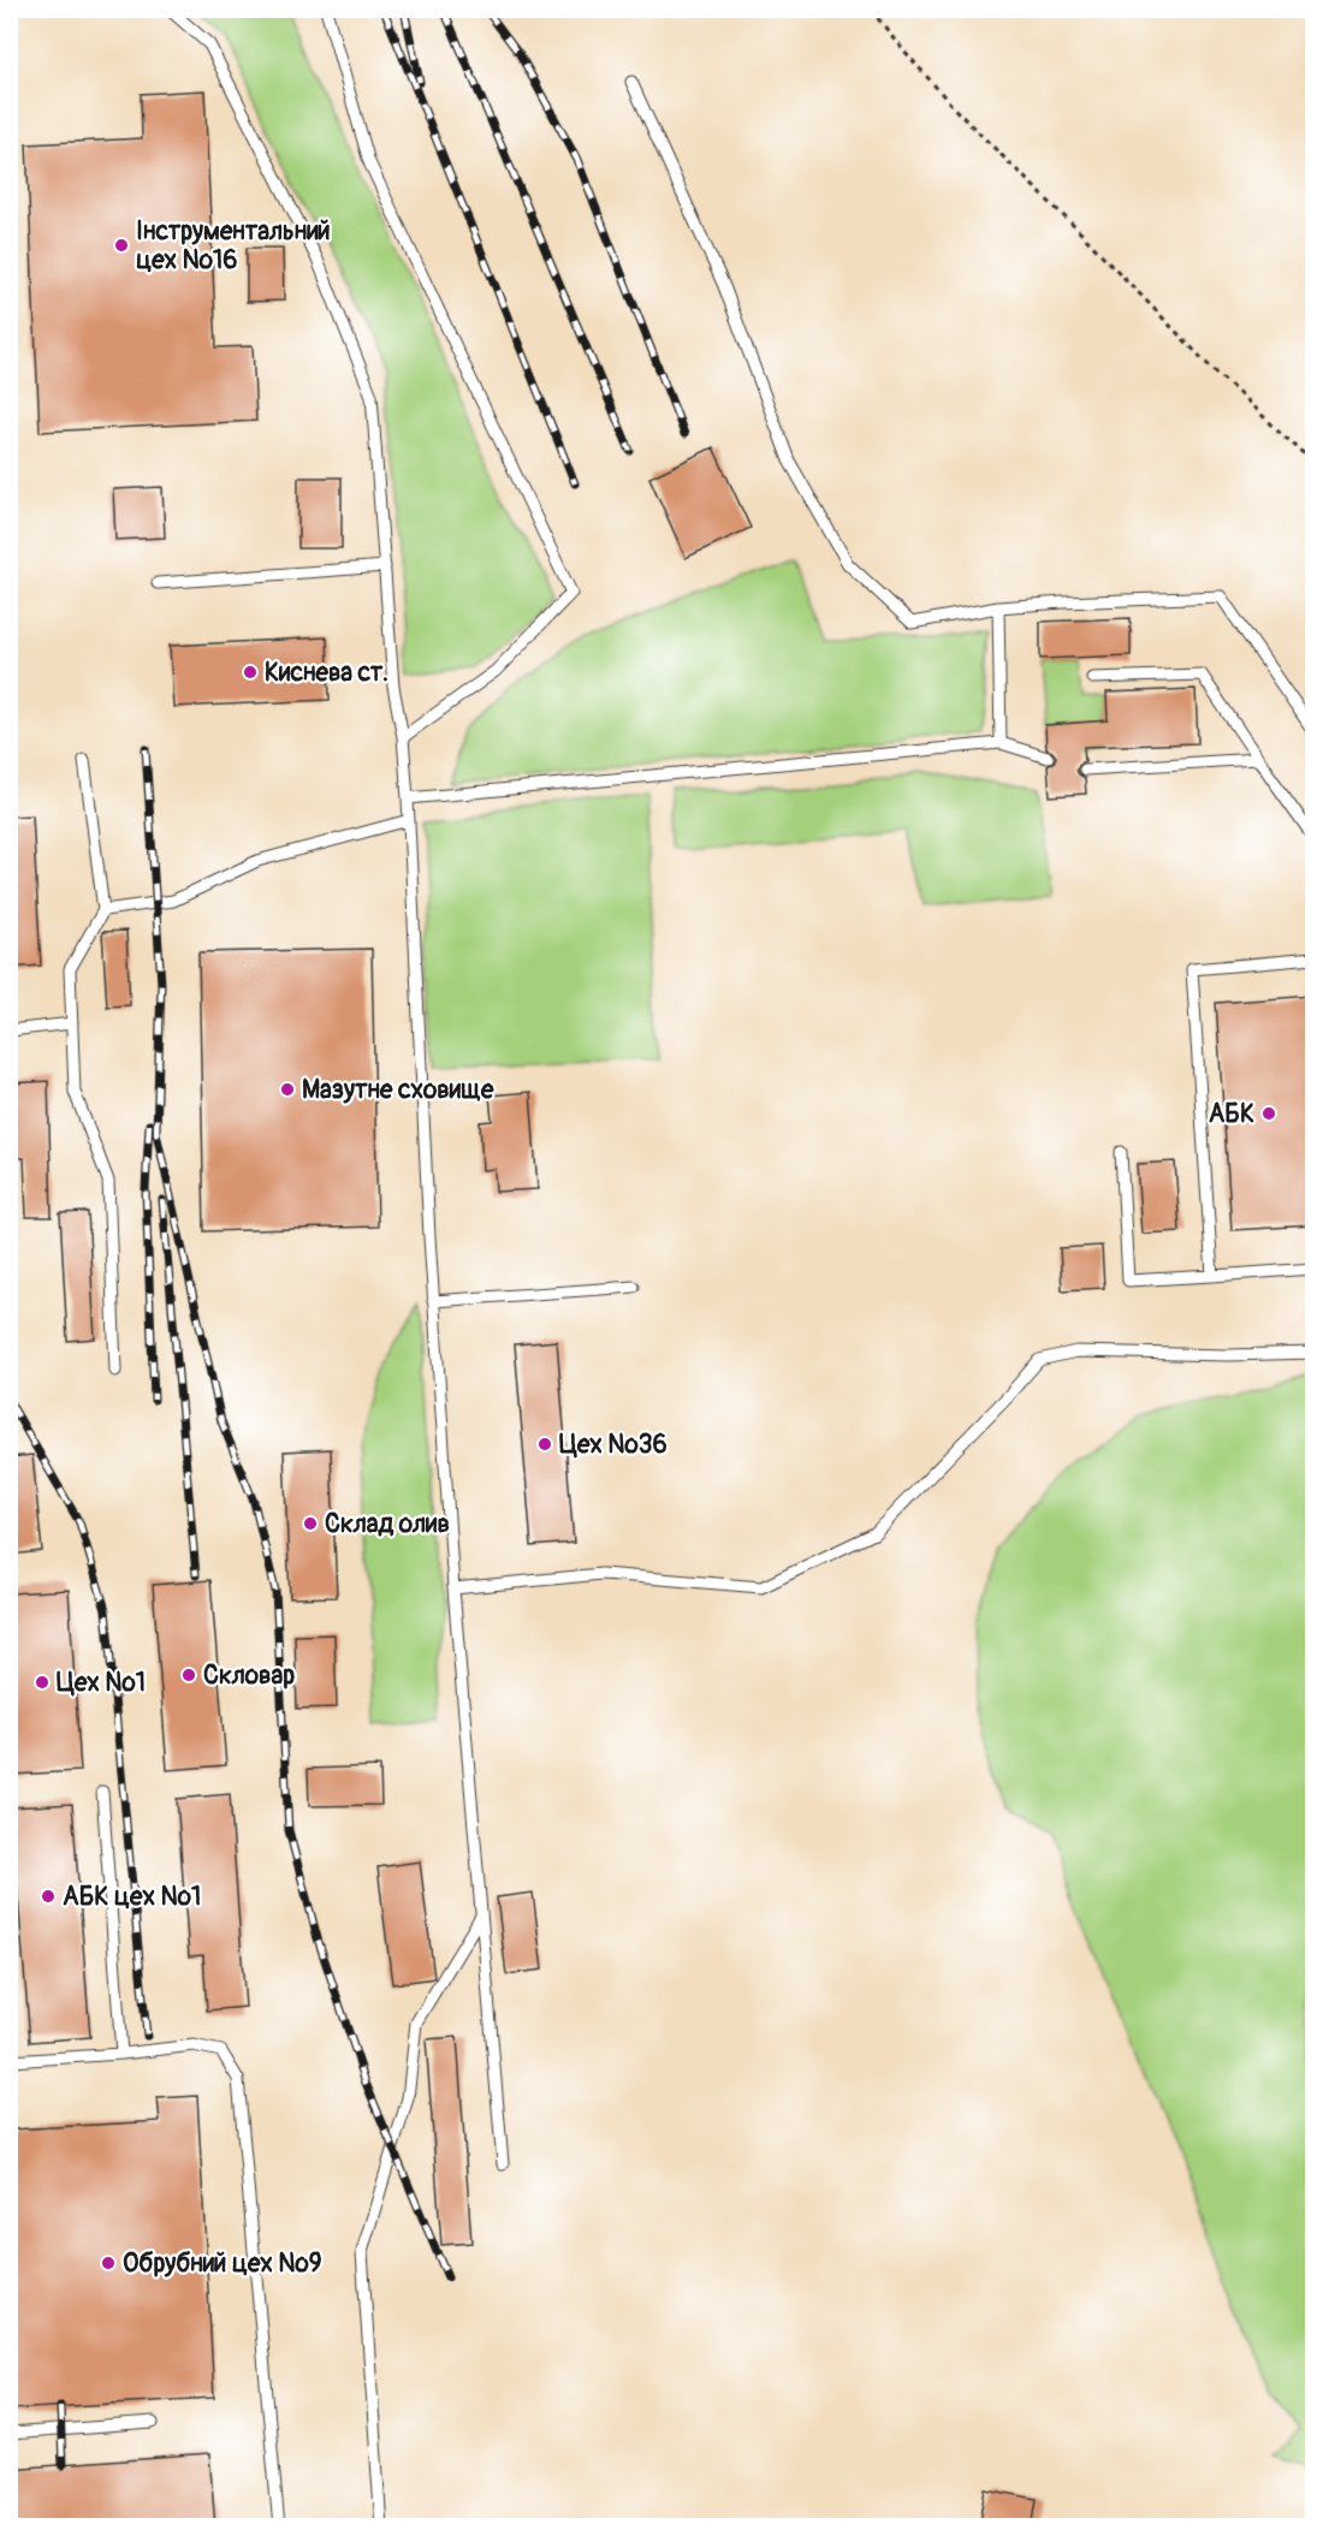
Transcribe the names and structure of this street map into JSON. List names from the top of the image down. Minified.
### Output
{"places":["Інструментальний цех №16","Киснева ст.","Мазутне сховище","АБК","Цех №36","Склад олив","Скловар","Цех №1","АБК цех №1","Обрубний цех №9"]}
